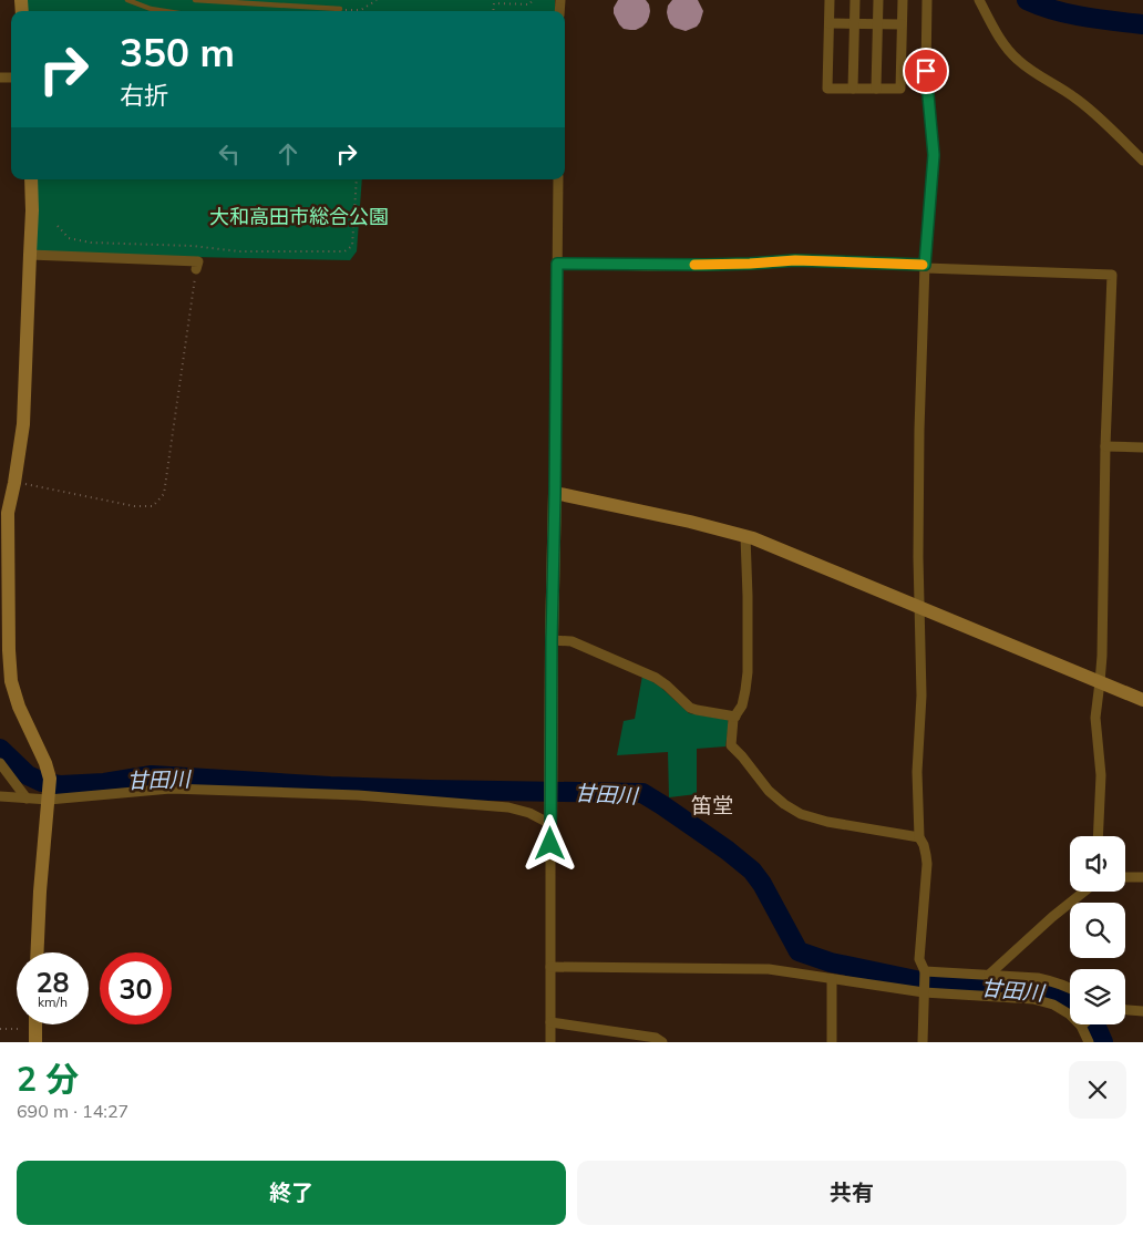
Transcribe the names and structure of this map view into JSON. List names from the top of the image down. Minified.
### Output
{"districts":["笛堂"],"water":["甘田川"],"parks":["大和高田市総合公園"],"page":{"turn":["350 m","右折"],"speed":"28 km/h","limit":"30","heading":["2 分","690 m · 14:27"],"buttons":["終了","共有"]}}
